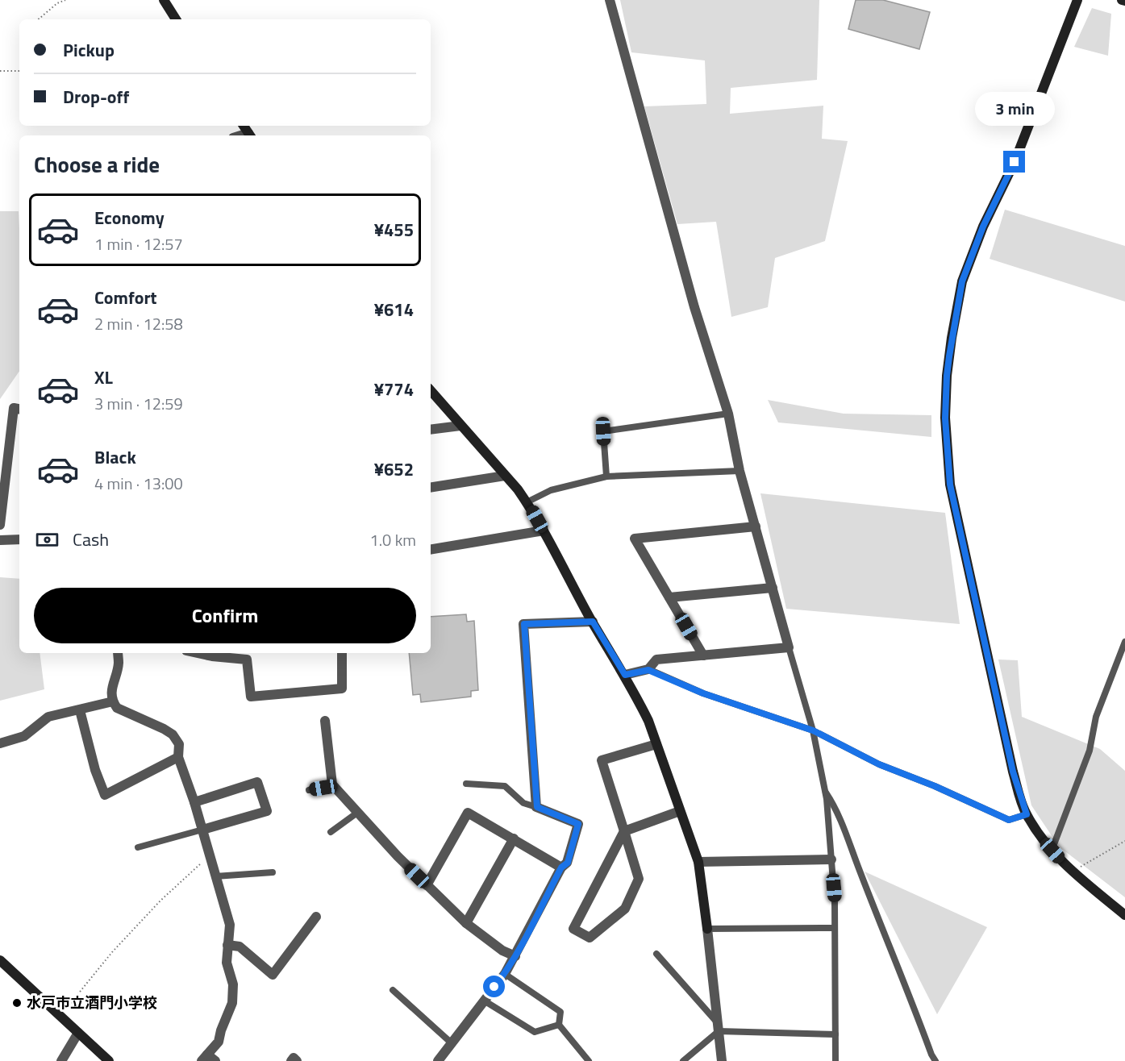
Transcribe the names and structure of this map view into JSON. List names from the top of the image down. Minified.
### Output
{"places":["水戸市立酒門小学校"],"page":{"banner":["Pickup","Drop-off"],"bubble":"3 min","heading":"Choose a ride","list":[{"name":"Economy","note":"1 min · 12:57","value":"¥455"},{"name":"Comfort","note":"2 min · 12:58","value":"¥614"},{"name":"XL","note":"3 min · 12:59","value":"¥774"},{"name":"Black","note":"4 min · 13:00","value":"¥652"}],"pay":["Cash","1.0 km"],"buttons":"Confirm"}}
